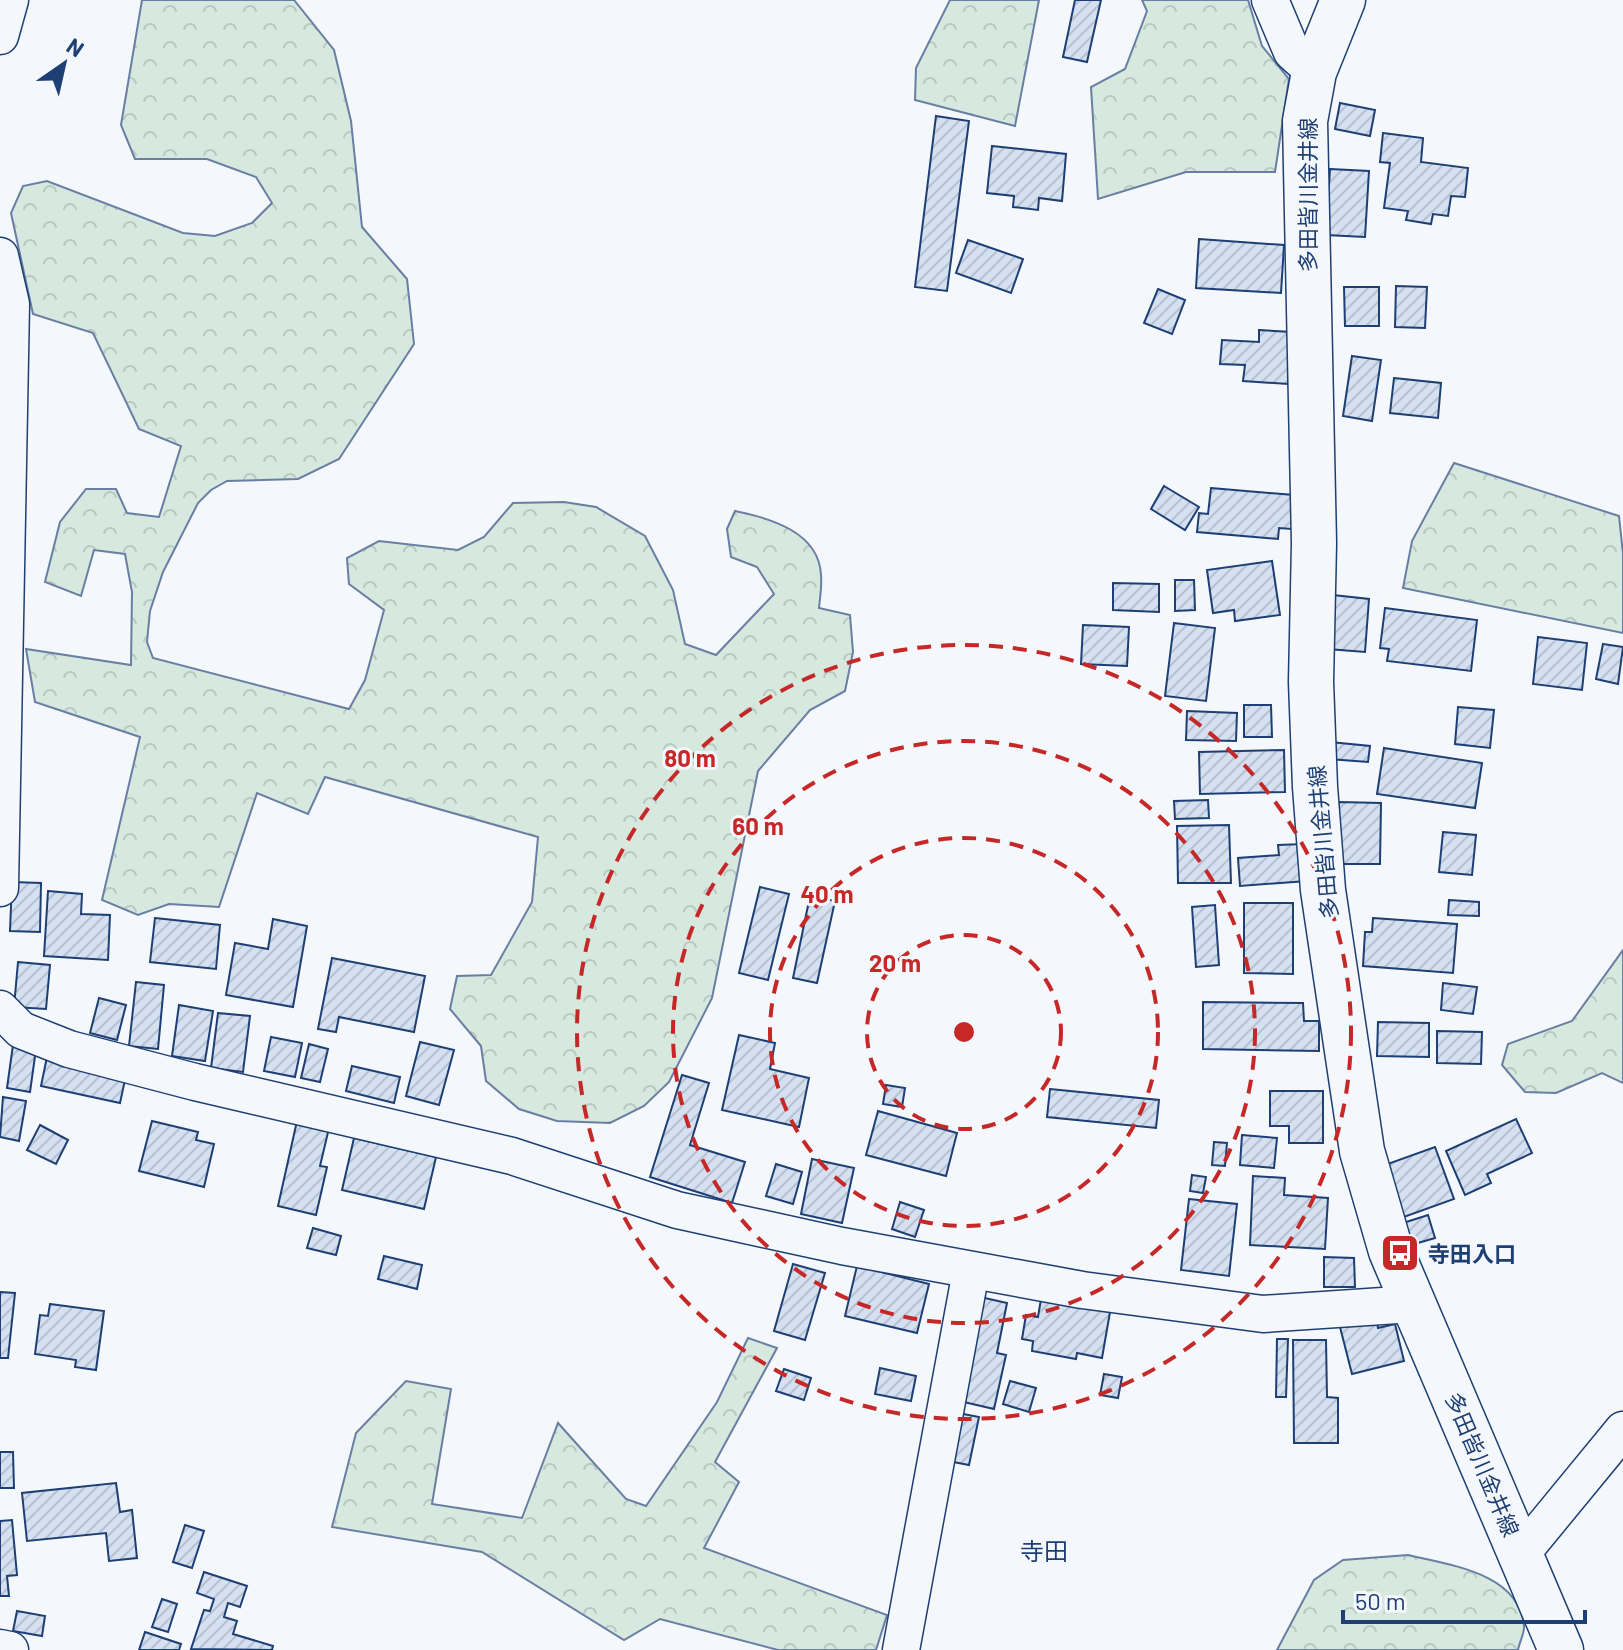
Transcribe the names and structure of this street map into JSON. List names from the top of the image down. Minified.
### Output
{"streets":{"main road":["多田皆川金井線"]},"districts":["寺田"],"places":{"bus stop":["寺田入口"]},"scale_bar":"50 m","north":"top right","rings":["80 m","60 m","40 m","20 m"]}
